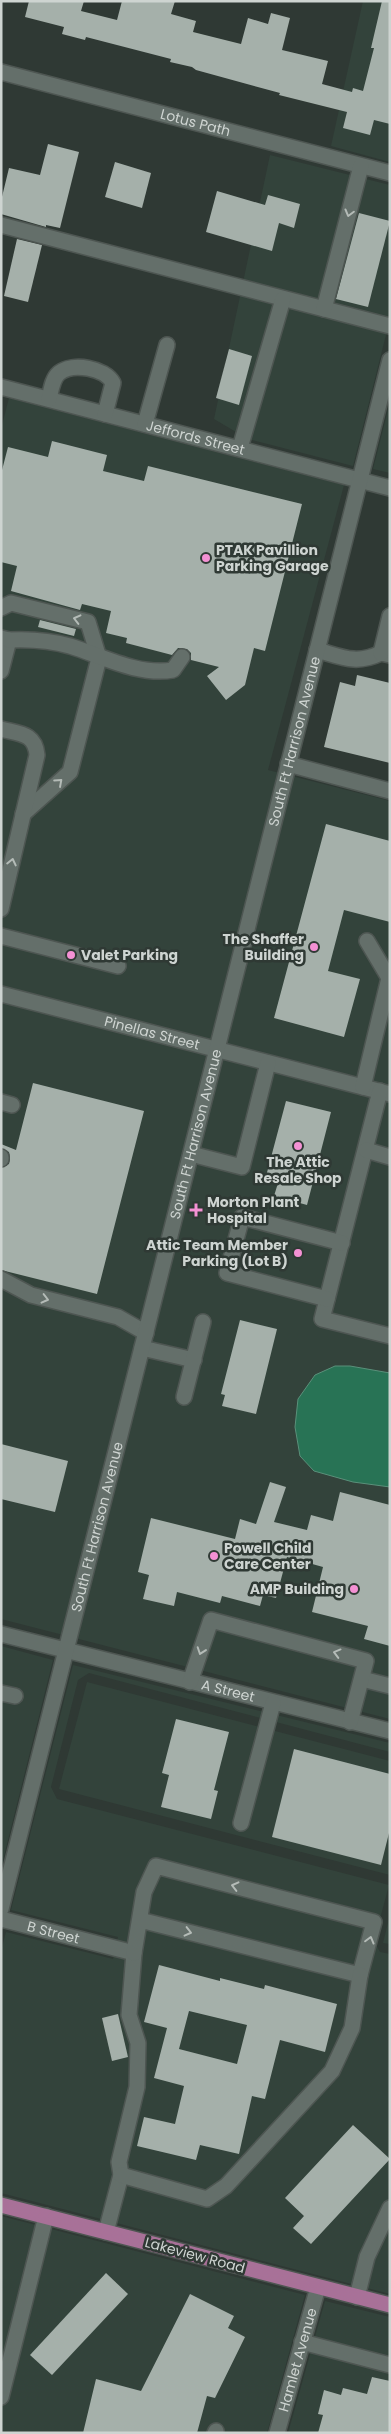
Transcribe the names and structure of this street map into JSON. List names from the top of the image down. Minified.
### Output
{"streets":{"main road":["Lakeview Road"],"street":["Lotus Path","Jeffords Street","South Ft Harrison Avenue","Pinellas Street","A Street","B Street","Hamlet Avenue"]},"crossings":[["Jeffords Street","South Ft Harrison Avenue"],["South Ft Harrison Avenue","Pinellas Street"],["South Ft Harrison Avenue","A Street"],["Lakeview Road","Hamlet Avenue"]],"places":{"other":["PTAK Pavillion Parking Garage","The Shaffer Building","Valet Parking","The Attic Resale Shop","Attic Team Member Parking (Lot B)","Powell Child Care Center","AMP Building"],"health":["Morton Plant Hospital"]}}
